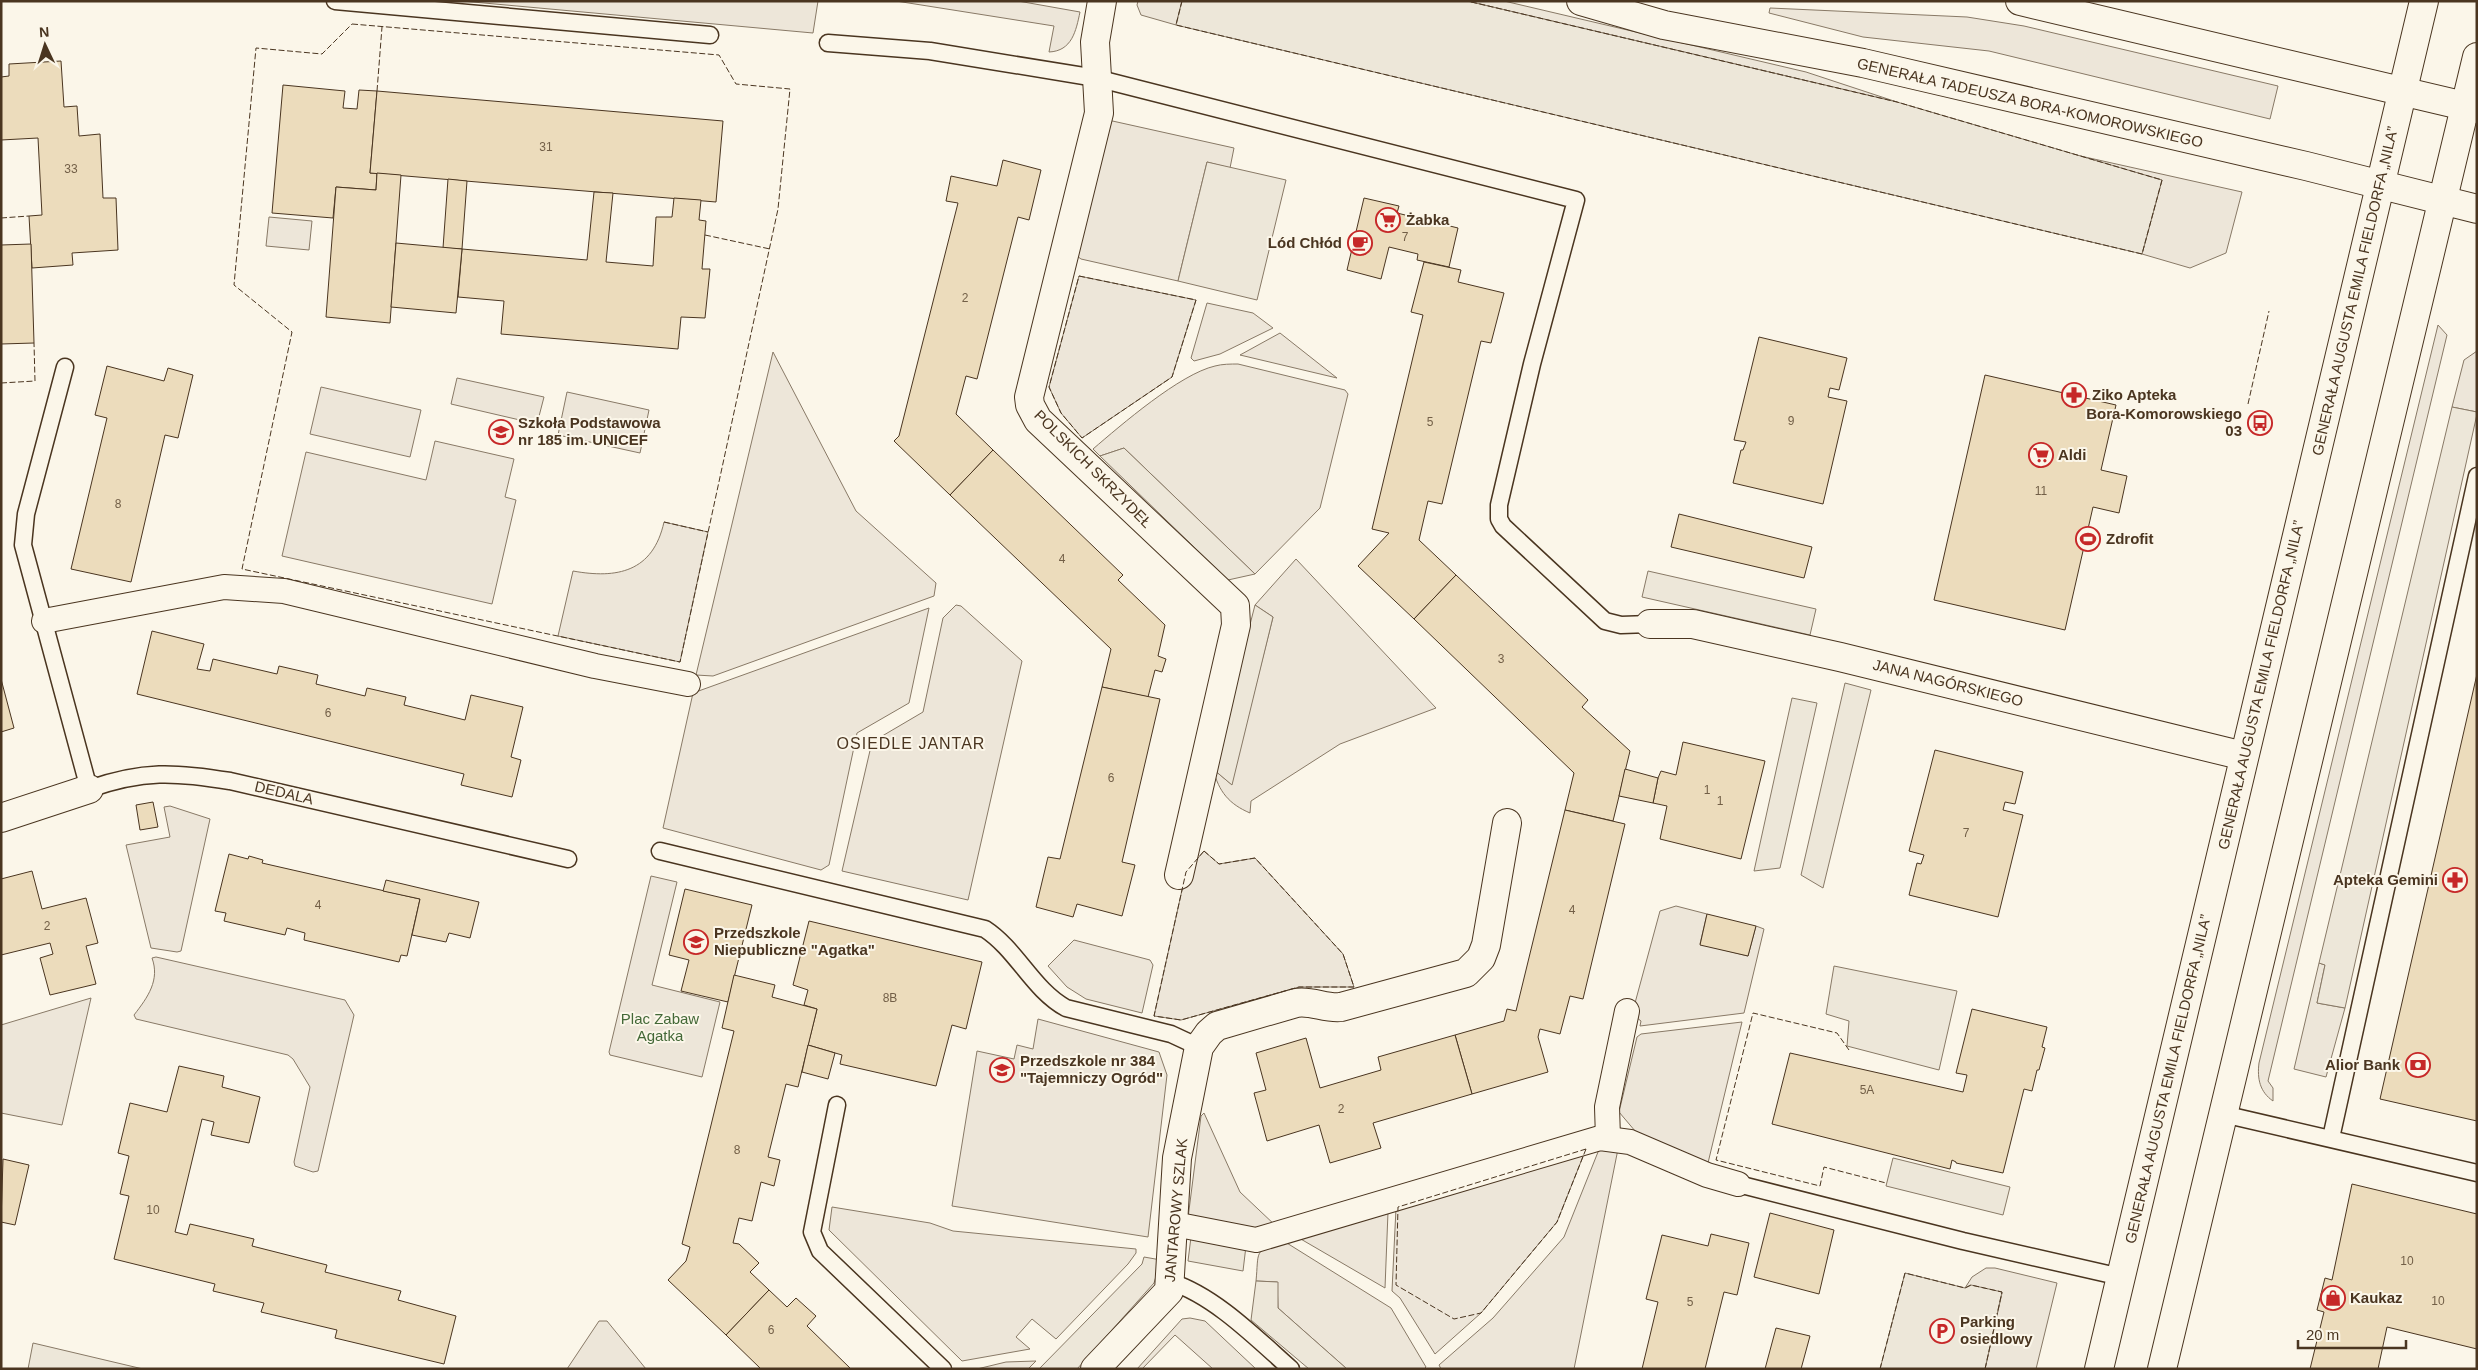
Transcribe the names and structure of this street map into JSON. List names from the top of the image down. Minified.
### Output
{"streets":{"street":["GENERAŁA TADEUSZA BORA-KOMOROWSKIEGO","GENERAŁA AUGUSTA EMILA FIELDORFA „NILA”","POLSKICH SKRZYDEŁ","JANA NAGÓRSKIEGO","DEDALA","JANTAROWY SZLAK"]},"crossings":[["GENERAŁA TADEUSZA BORA-KOMOROWSKIEGO","GENERAŁA AUGUSTA EMILA FIELDORFA „NILA”"],["GENERAŁA AUGUSTA EMILA FIELDORFA „NILA”","JANA NAGÓRSKIEGO"]],"districts":["OSIEDLE JANTAR"],"parks":["Plac Zabaw Agatka"],"places":{"supermarket":["Żabka","Aldi"],"cafe":["Lód Chłód"],"pharmacy":["Ziko Apteka","Apteka Gemini"],"bus stop":["Bora-Komorowskiego 03"],"school or university":["Szkoła Podstawowa nr 185 im. UNICEF","Przedszkole Niepubliczne \"Agatka\"","Przedszkole nr 384 \"Tajemniczy Ogród\""],"sports":["Zdrofit"],"bank":["Alior Bank"],"shop":["Kaukaz"],"parking":["Parking osiedlowy"]},"house_numbers":["31","33","7","2","9","5","11","8","4","3","6","6","1","1","7","4","4","2","8B","5A","2","8","10","10","10","5","6"],"scale_bar":"20 m","north":"top"}
